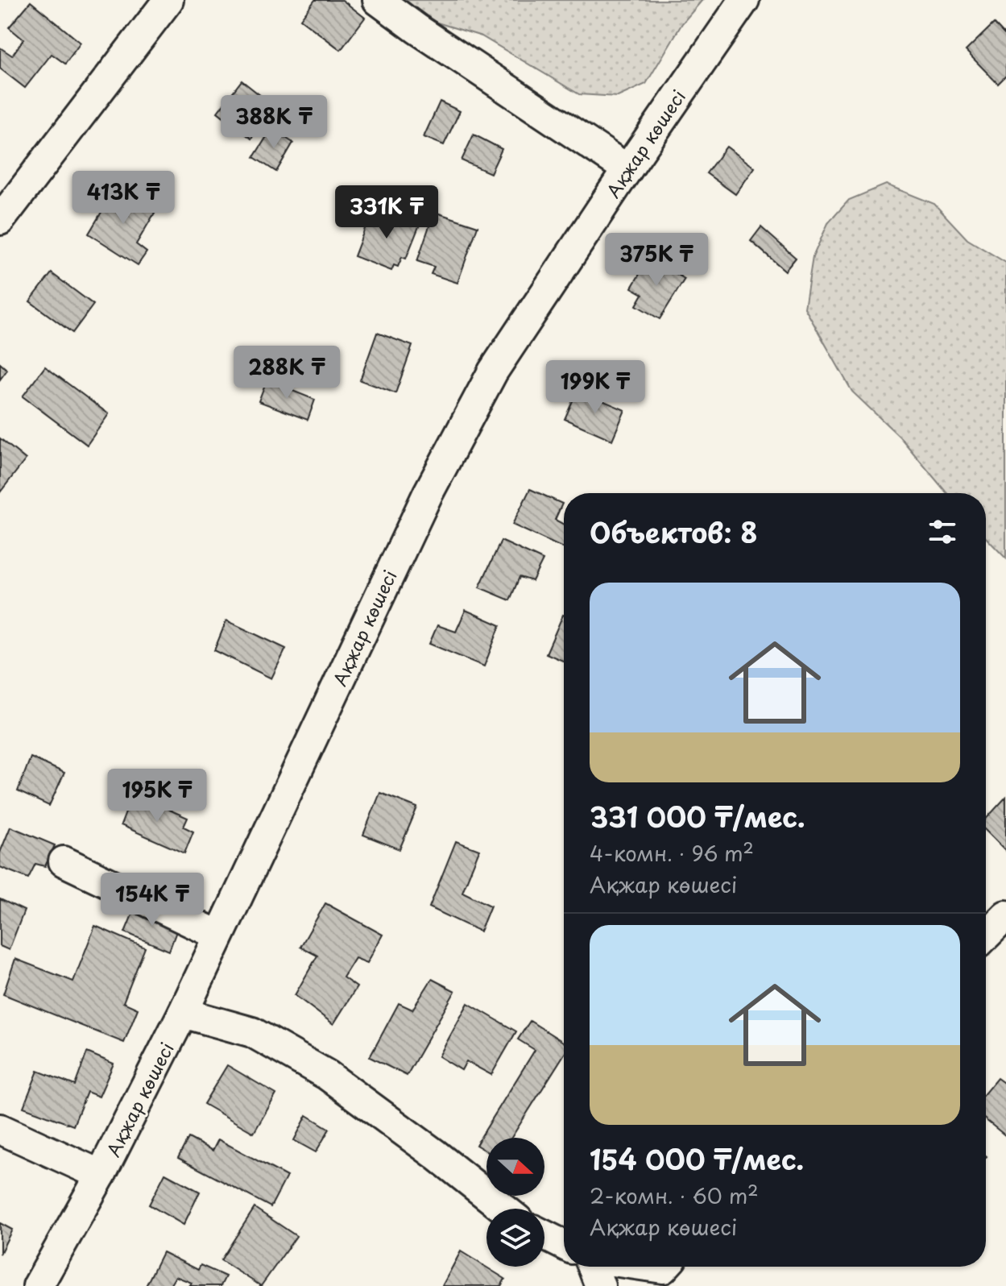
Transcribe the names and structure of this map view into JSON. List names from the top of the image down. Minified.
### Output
{"streets":{"street":["Ақжар көшесі"]},"north":"right","page":{"price":["388K ₸","413K ₸","331K ₸","375K ₸","288K ₸","199K ₸","195K ₸","154K ₸"],"heading":"Объектов: 8","list":[{"name":"331 000 ₸/мес.","note":"4-комн. · 96 m² · Ақжар көшесі"},{"name":"154 000 ₸/мес.","note":"2-комн. · 60 m² · Ақжар көшесі"}]}}
